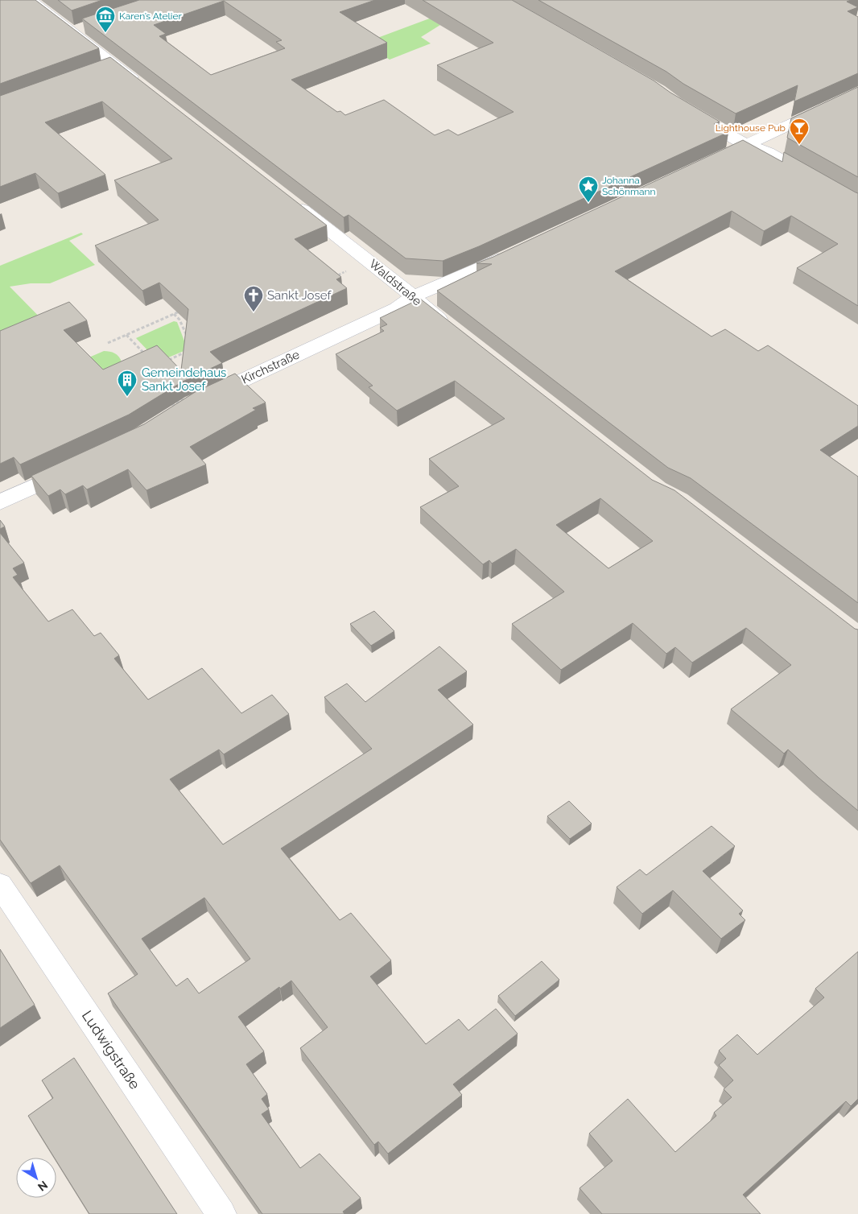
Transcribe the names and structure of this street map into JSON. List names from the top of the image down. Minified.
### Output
{"streets":{"street":["Waldstraße","Kirchstraße","Ludwigstraße"]},"crossings":[["Waldstraße","Kirchstraße"]],"places":{"museum":["Karen’s Atelier"],"bar":["Lighthouse Pub"],"place":["Johanna Schönmann"],"church":["Sankt Josef"],"building":["Gemeindehaus Sankt Josef"]},"north":"bottom right"}
